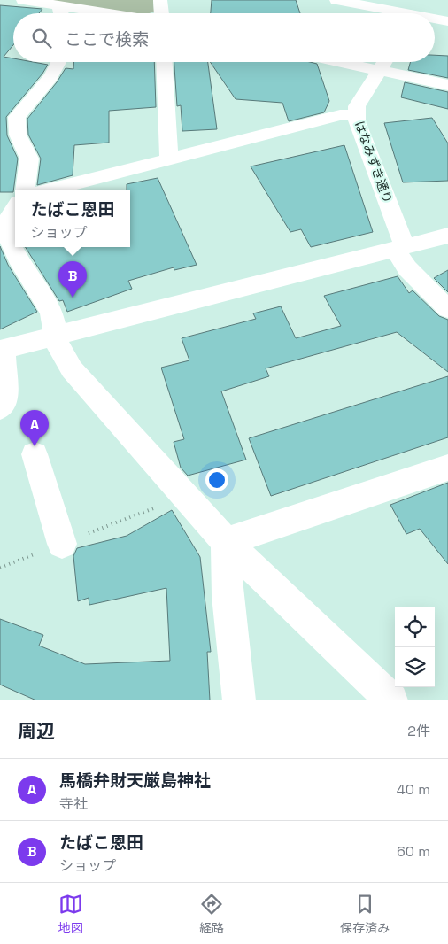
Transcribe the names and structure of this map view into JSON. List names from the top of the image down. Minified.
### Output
{"streets":{"street":["はなみずき通り"]},"page":{"search":"ここで検索","popup":["たばこ恩田","ショップ"],"pins":["B","A"],"heading":["周辺","2件"],"list":[{"mark":"A","name":"馬橋弁財天厳島神社","note":"寺社","value":"40 m"},{"mark":"B","name":"たばこ恩田","note":"ショップ","value":"60 m"}],"nav":["地図","経路","保存済み"]}}
